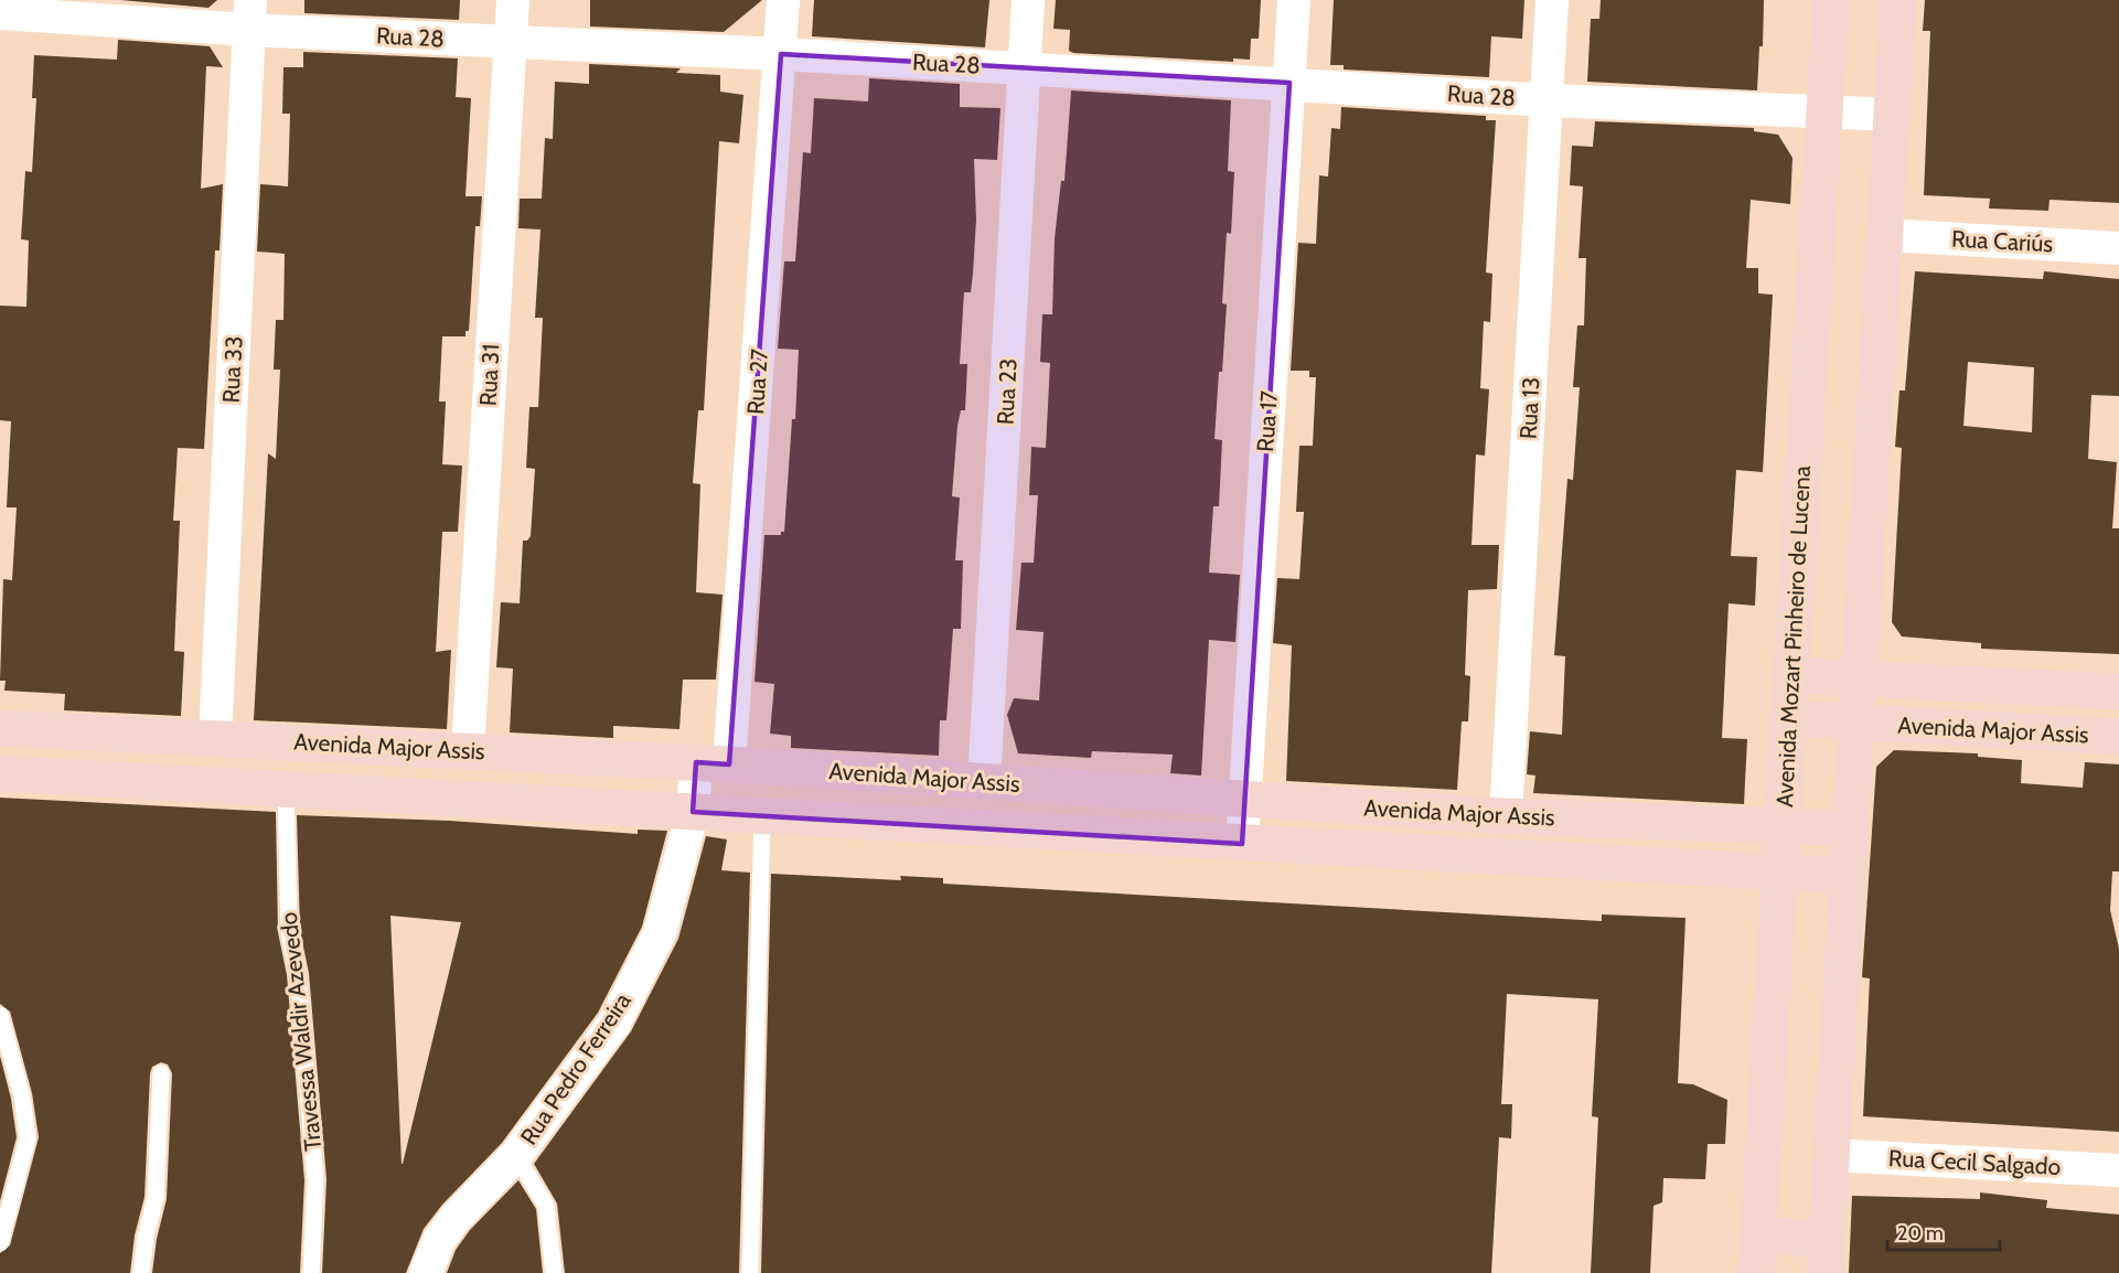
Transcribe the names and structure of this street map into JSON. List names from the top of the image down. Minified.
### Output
{"streets":{"street":["Rua 28","Rua Cariús","Rua 33","Rua 31","Rua 27","Rua 23","Rua 13","Rua 17","Avenida Mozart Pinheiro de Lucena","Avenida Major Assis","Rua Pedro Ferreira","Rua Cecil Salgado"],"lane":["Travessa Waldir Azevedo"]},"crossings":[["Rua 28","Rua 33"],["Rua 28","Rua 31"],["Rua 28","Rua 27"],["Rua 28","Rua 23"],["Rua 28","Rua 13"],["Rua 28","Rua 17"],["Rua 28","Avenida Mozart Pinheiro de Lucena"],["Rua 33","Avenida Major Assis"],["Rua 31","Avenida Major Assis"],["Rua 27","Avenida Major Assis"],["Rua 27","Rua Pedro Ferreira"],["Rua 23","Avenida Major Assis"],["Rua 13","Avenida Major Assis"],["Rua 17","Avenida Major Assis"],["Avenida Mozart Pinheiro de Lucena","Avenida Major Assis"],["Avenida Major Assis","Travessa Waldir Azevedo"],["Avenida Major Assis","Rua Pedro Ferreira"]],"scale_bar":"20 m"}
